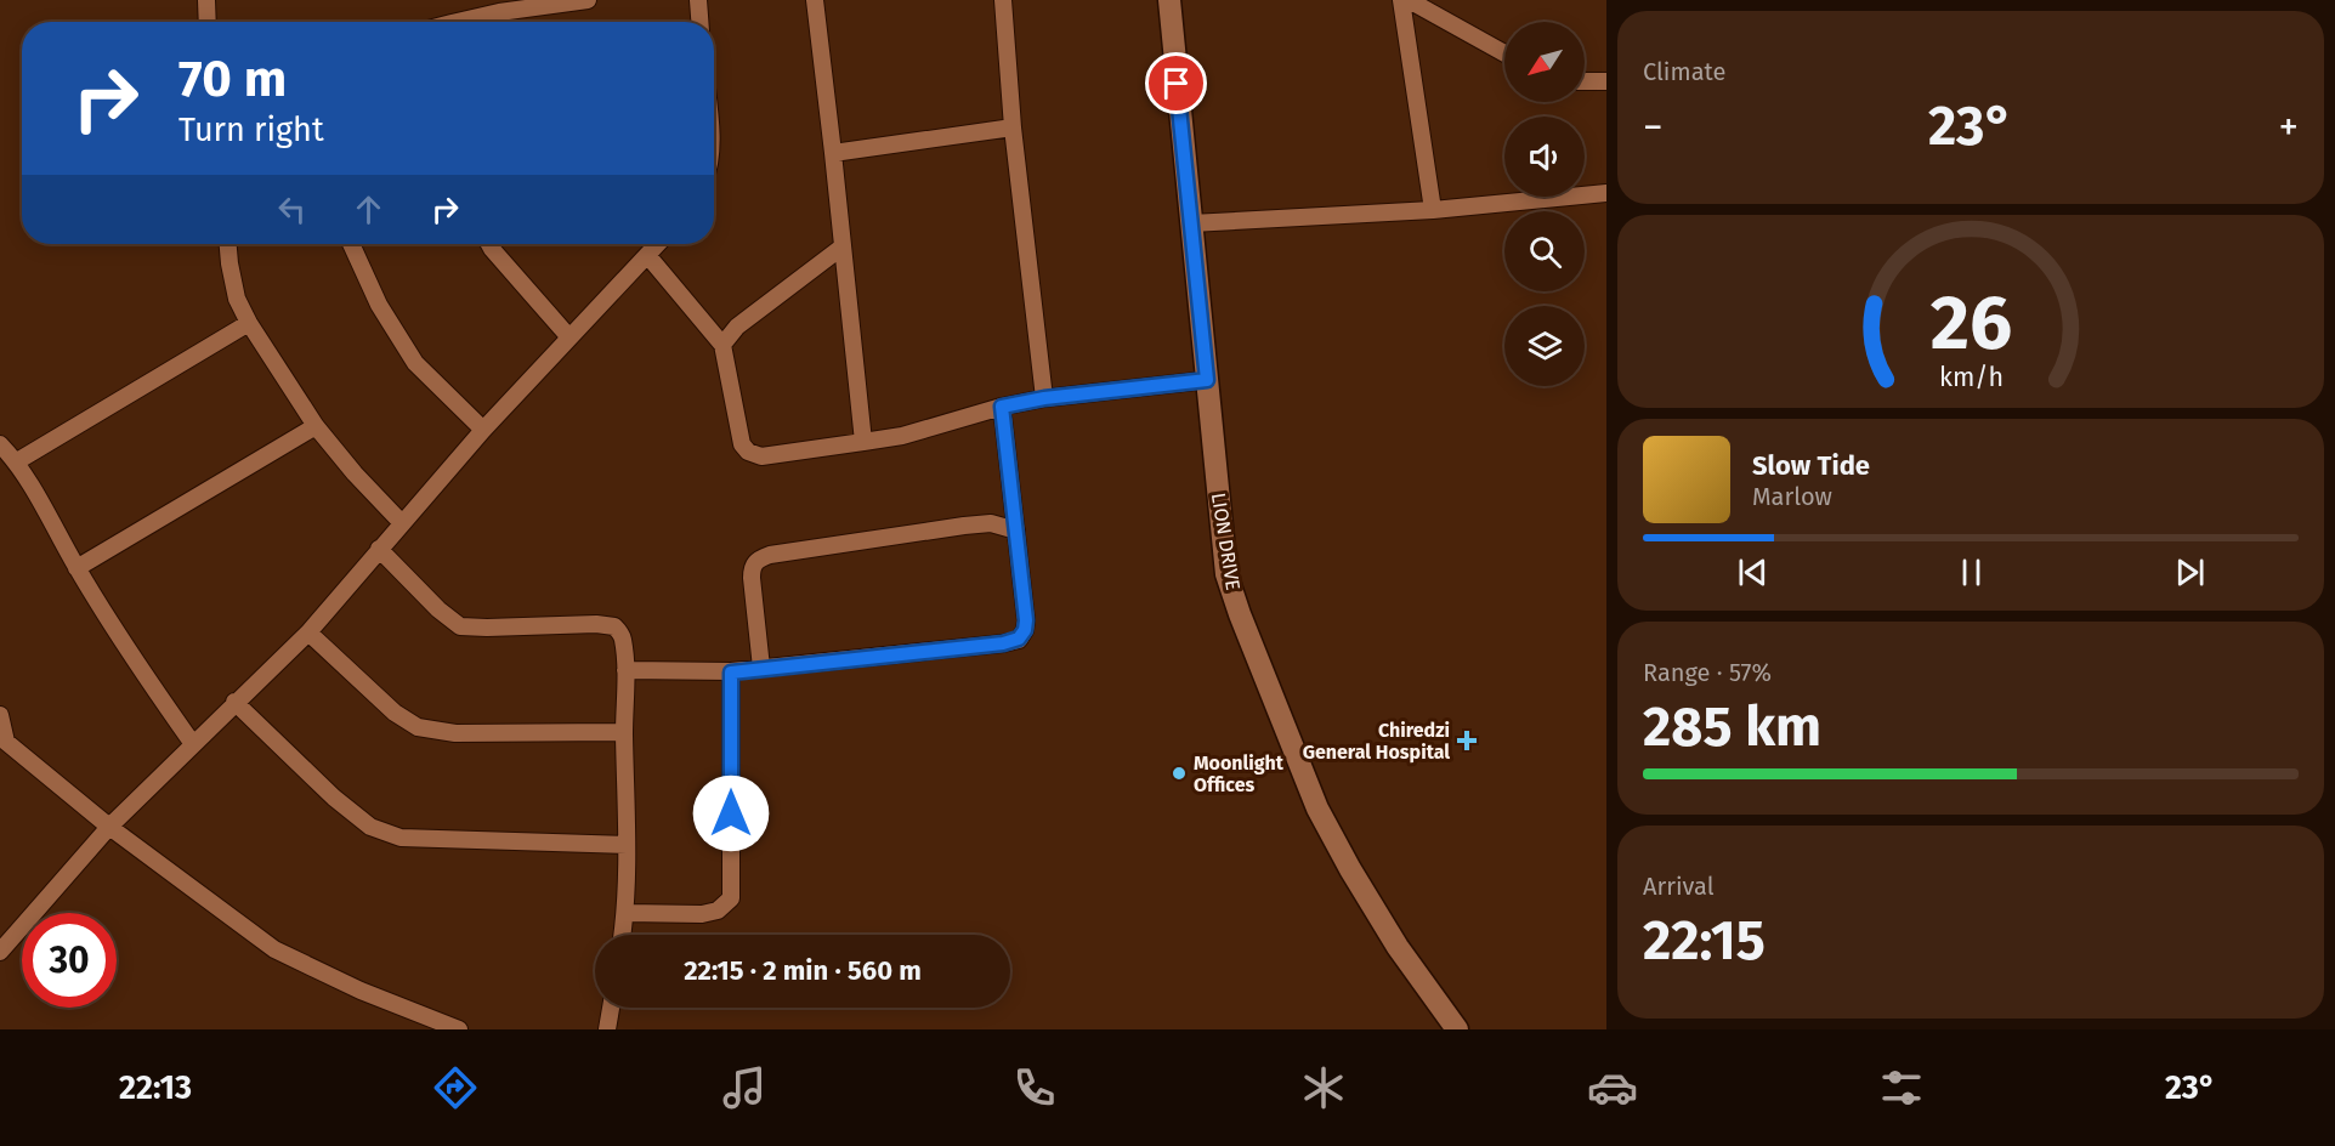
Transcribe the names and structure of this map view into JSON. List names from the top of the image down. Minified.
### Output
{"streets":{"street":["LION DRIVE"]},"places":{"health":["Chiredzi General Hospital"],"other":["Moonlight Offices"]},"north":"bottom left","page":{"tile":["Climate",["Range · 57%","285 km"],["Arrival","22:15"]],"turn":["70 m","Turn right"],"heat":["−","23°","+"],"song":["Slow Tide","Marlow"],"limit":"30","trip":"22:15 · 2 min · 560 m","tabs":["22:13","23°"],"gauge":["26","km/h"]}}
